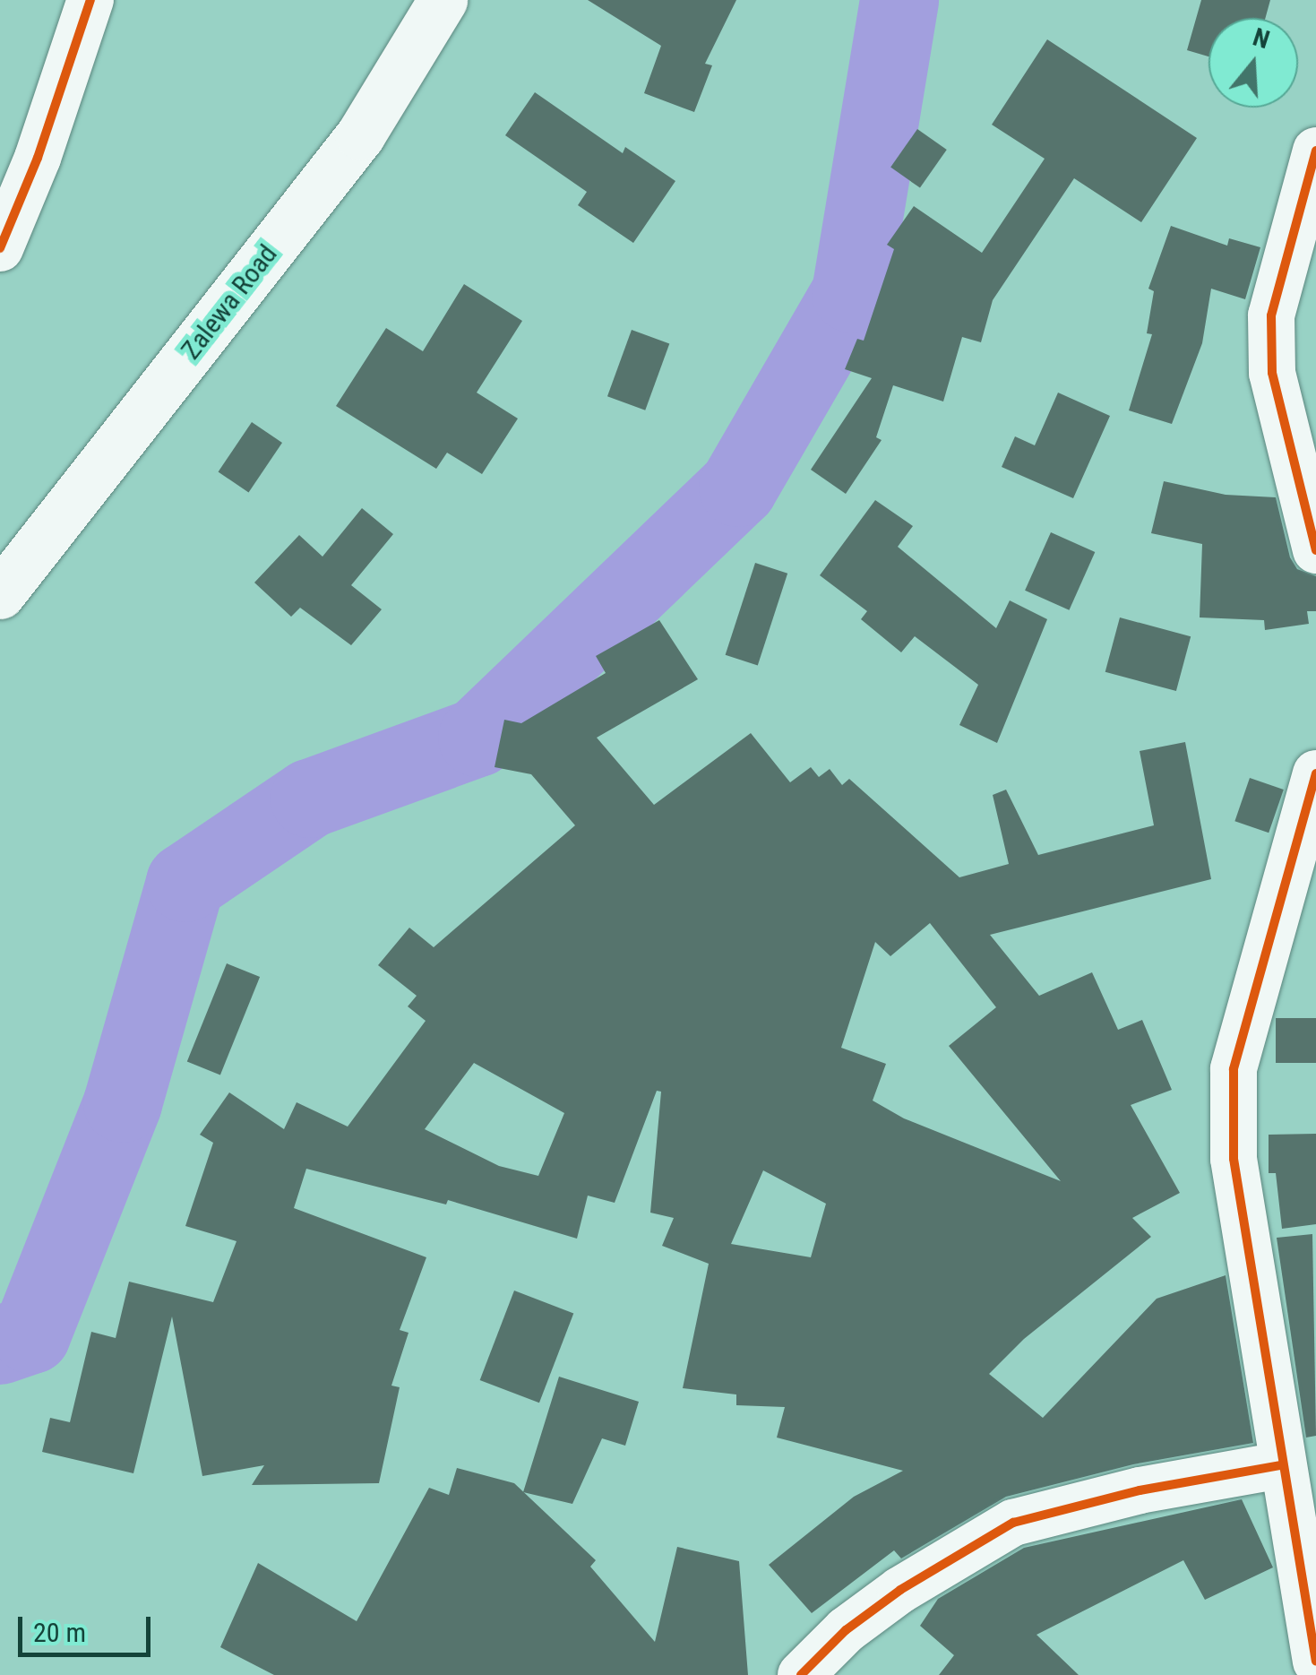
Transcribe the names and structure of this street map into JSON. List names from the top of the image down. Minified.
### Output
{"streets":{"highway":["Zalewa Road"]},"scale_bar":"20 m","north":"top"}
